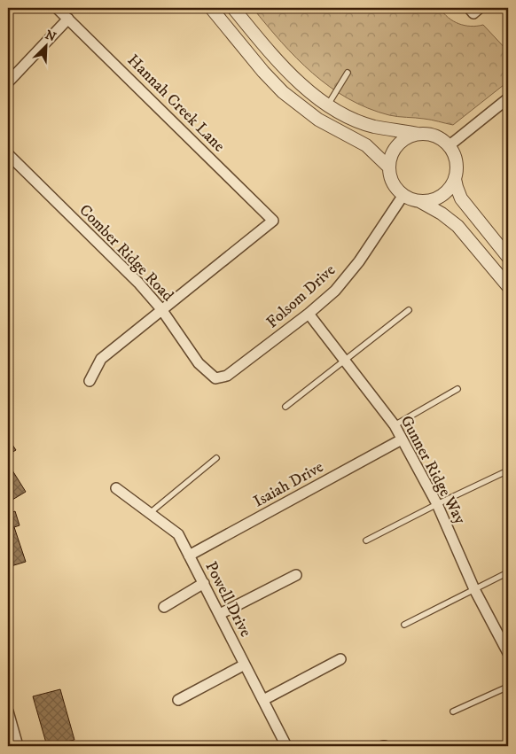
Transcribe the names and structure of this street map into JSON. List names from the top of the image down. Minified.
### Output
{"streets":{"street":["Hannah Creek Lane","Comber Ridge Road","Folsom Drive","Gunner Ridge Way","Isaiah Drive","Powell Drive"]},"crossings":[["Hannah Creek Lane","Comber Ridge Road"],["Comber Ridge Road","Folsom Drive"],["Folsom Drive","Gunner Ridge Way"],["Gunner Ridge Way","Isaiah Drive"],["Isaiah Drive","Powell Drive"]],"north":"top right"}
